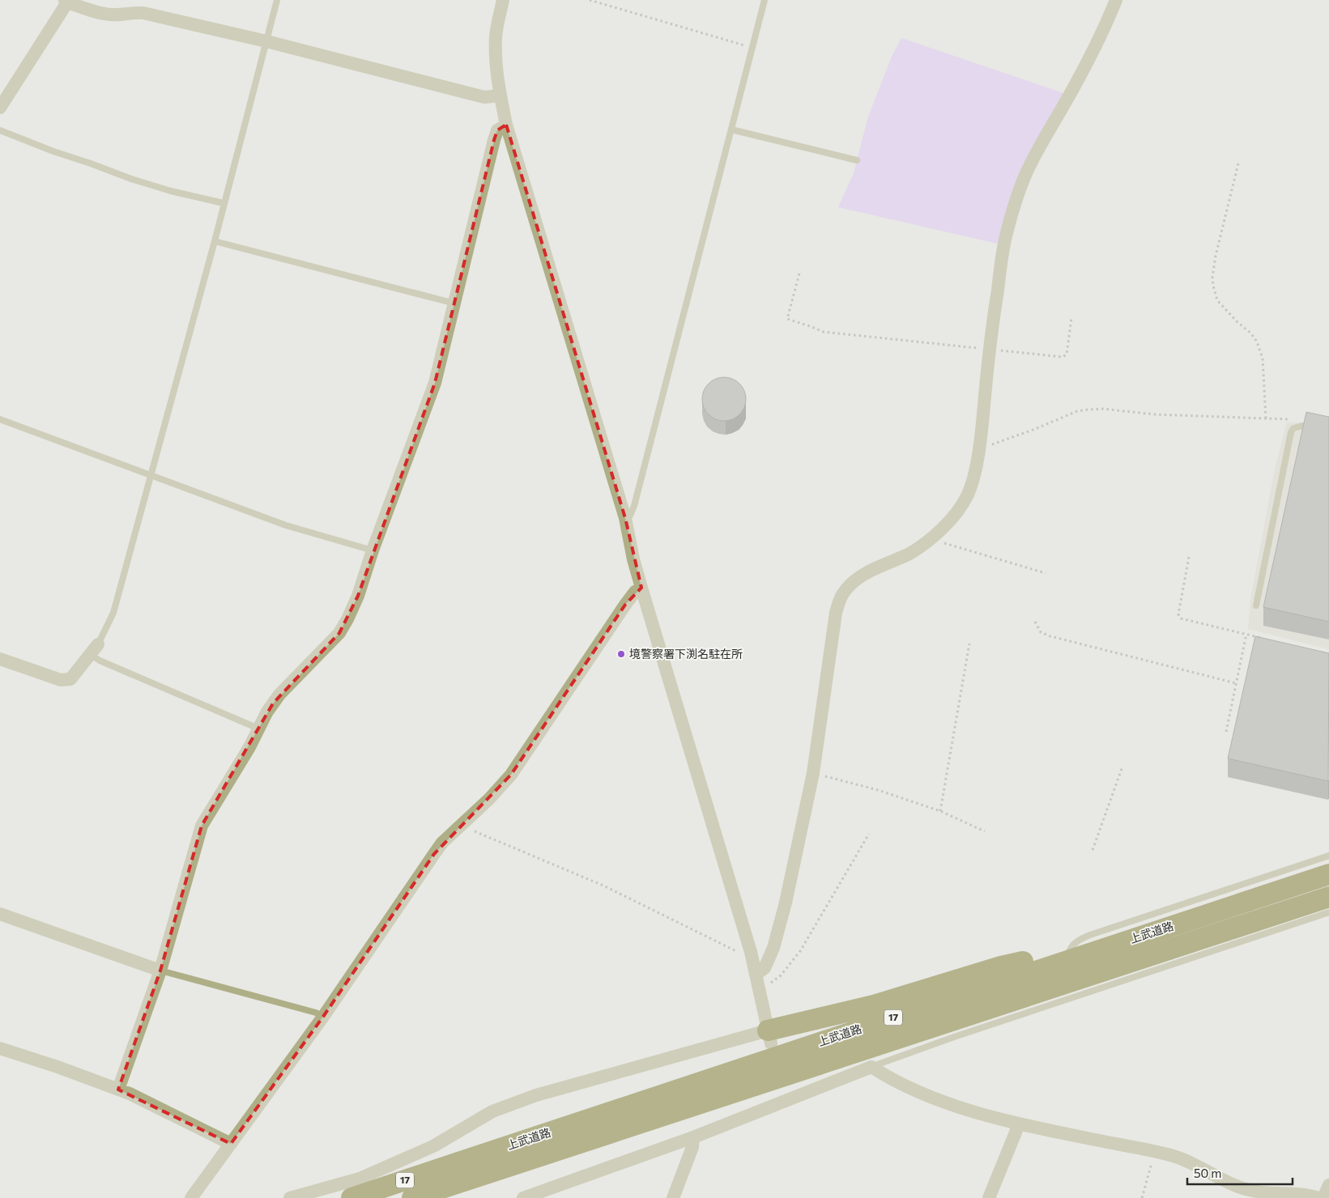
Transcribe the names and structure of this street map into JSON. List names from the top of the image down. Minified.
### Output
{"streets":{"highway":["上武道路","17"]},"places":["境警察署下渕名駐在所"],"scale_bar":"50 m"}
